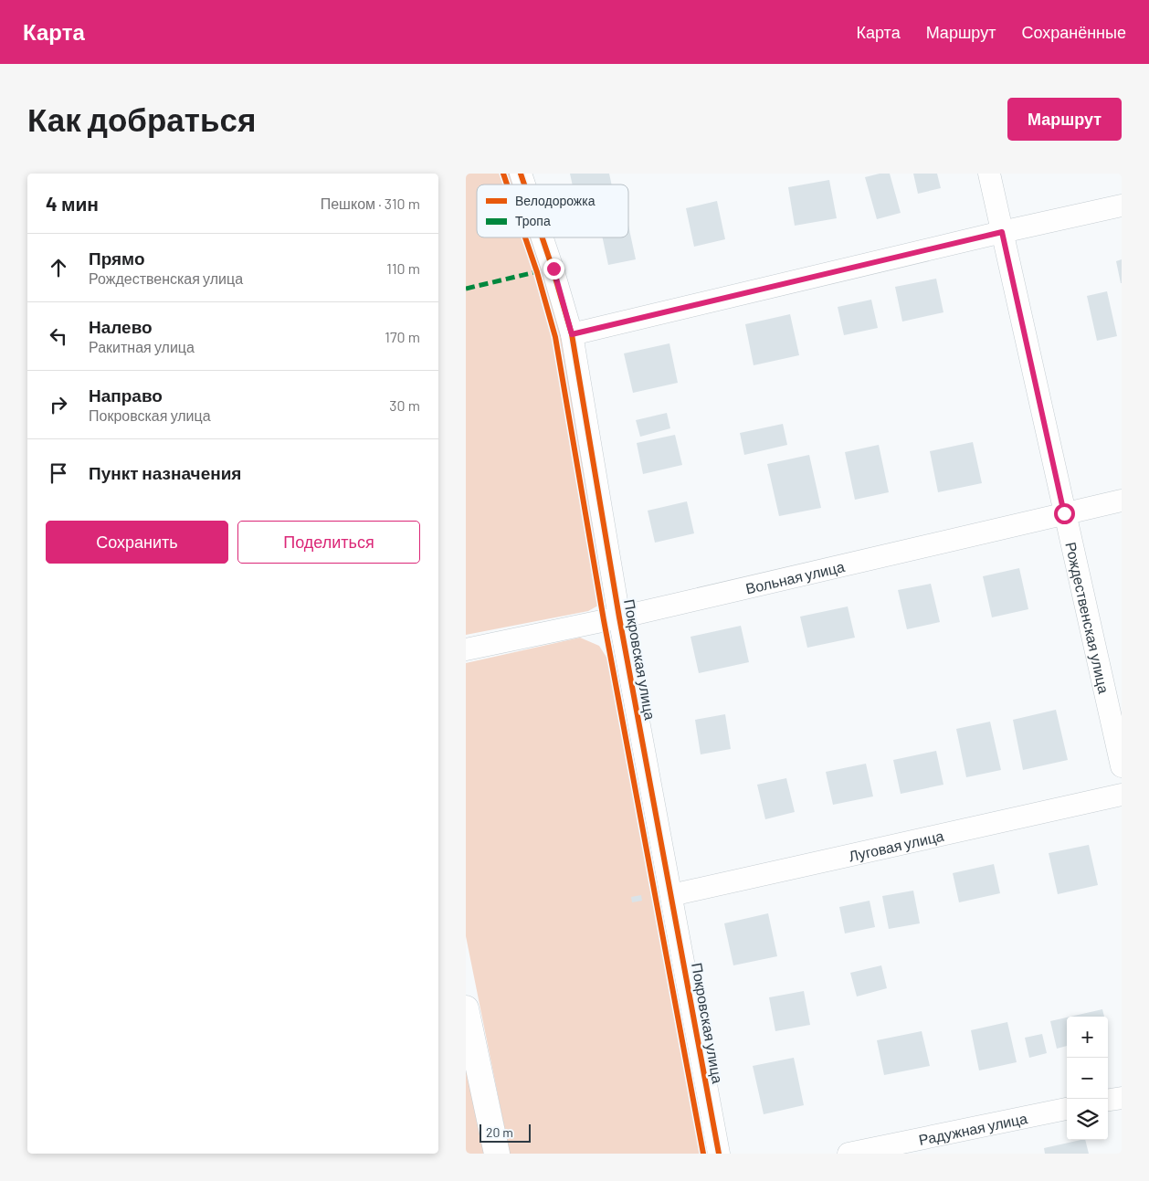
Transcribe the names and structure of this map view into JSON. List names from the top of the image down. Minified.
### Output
{"streets":{"street":["Вольная улица","Рождественская улица","Покровская улица","Луговая улица","Радужная улица"]},"crossings":[["Вольная улица","Рождественская улица"],["Вольная улица","Покровская улица"],["Покровская улица","Луговая улица"]],"legend":["Велодорожка","Тропа"],"scale_bar":"20 m","page":{"header":"Карта","nav":["Карта","Маршрут","Сохранённые"],"buttons":["Маршрут",["Сохранить","Поделиться"]],"title":"Как добраться","heading":["4 мин","Пешком · 310 m"],"list":[["Прямо","Рождественская улица","110 m"],["Налево","Ракитная улица","170 m"],["Направо","Покровская улица","30 m"],"Пункт назначения"],"map_buttons":["+","−"],"scale":"20 m"}}
